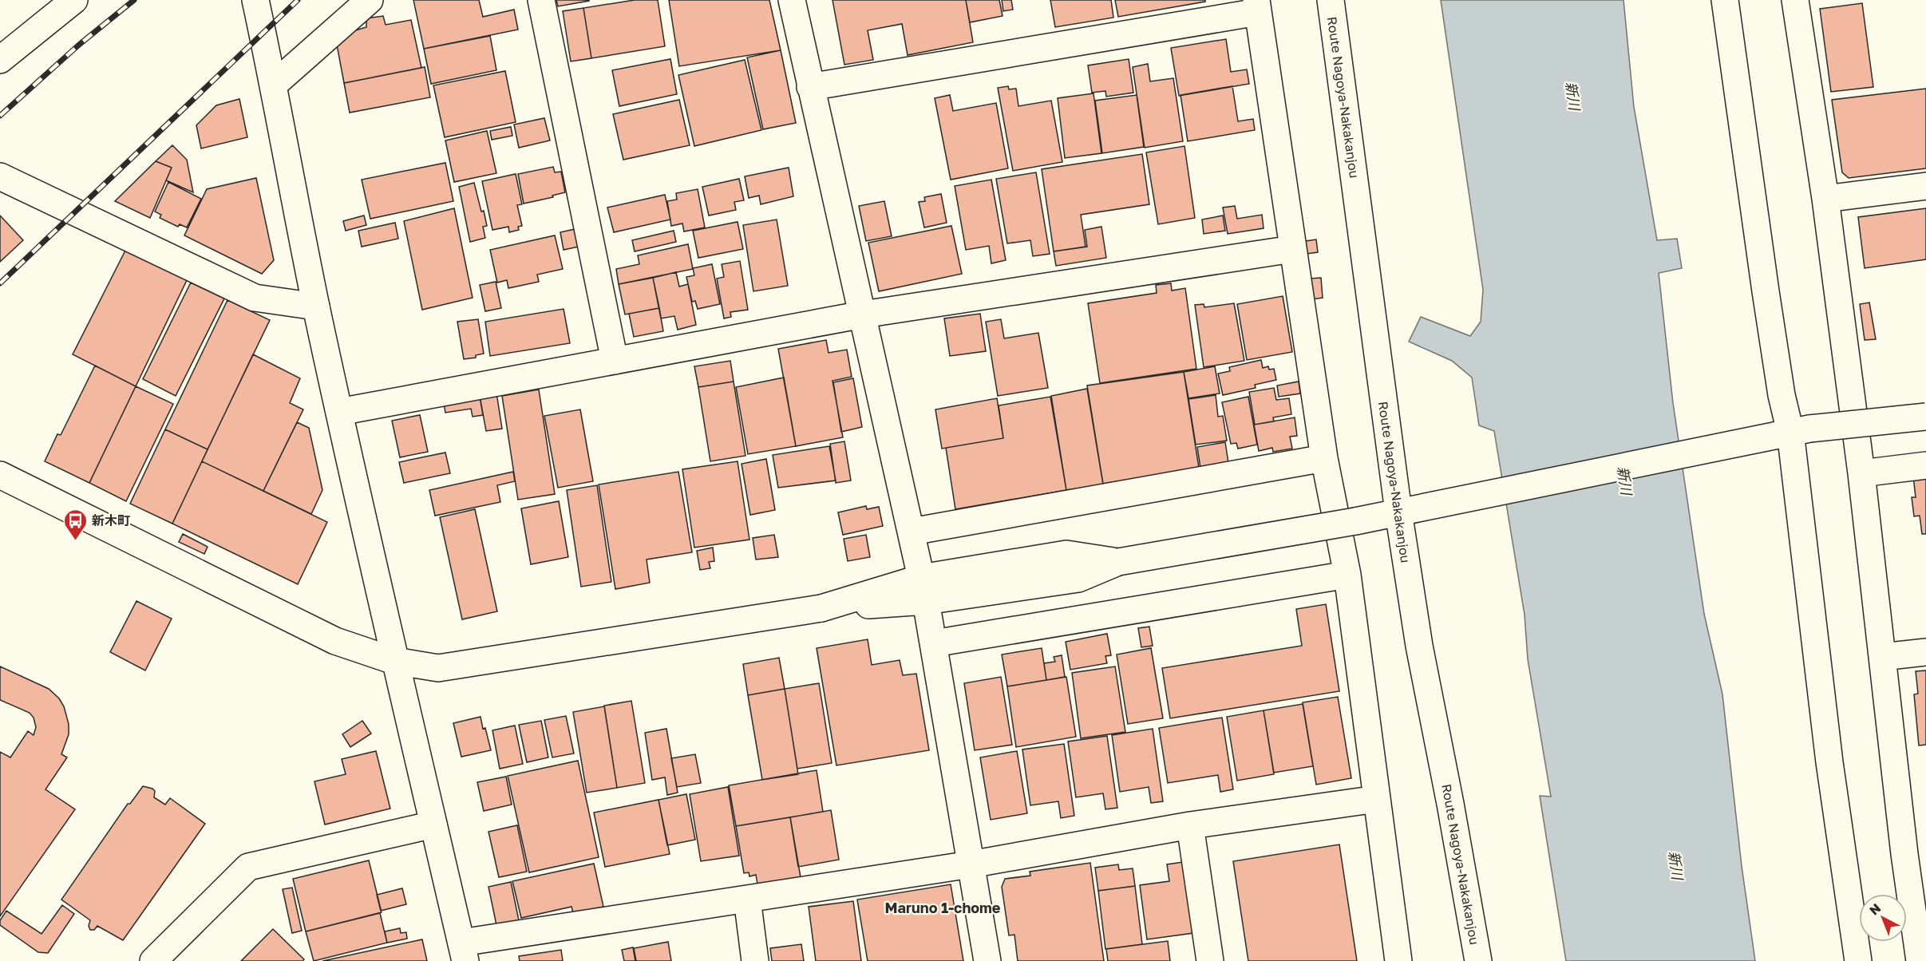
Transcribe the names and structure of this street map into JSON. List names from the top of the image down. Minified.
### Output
{"streets":{"street":["Route Nagoya-Nakakanjou"]},"districts":["Maruno 1-chome"],"water":["新川"],"places":{"bus stop":["新木町"]},"north":"top left"}
